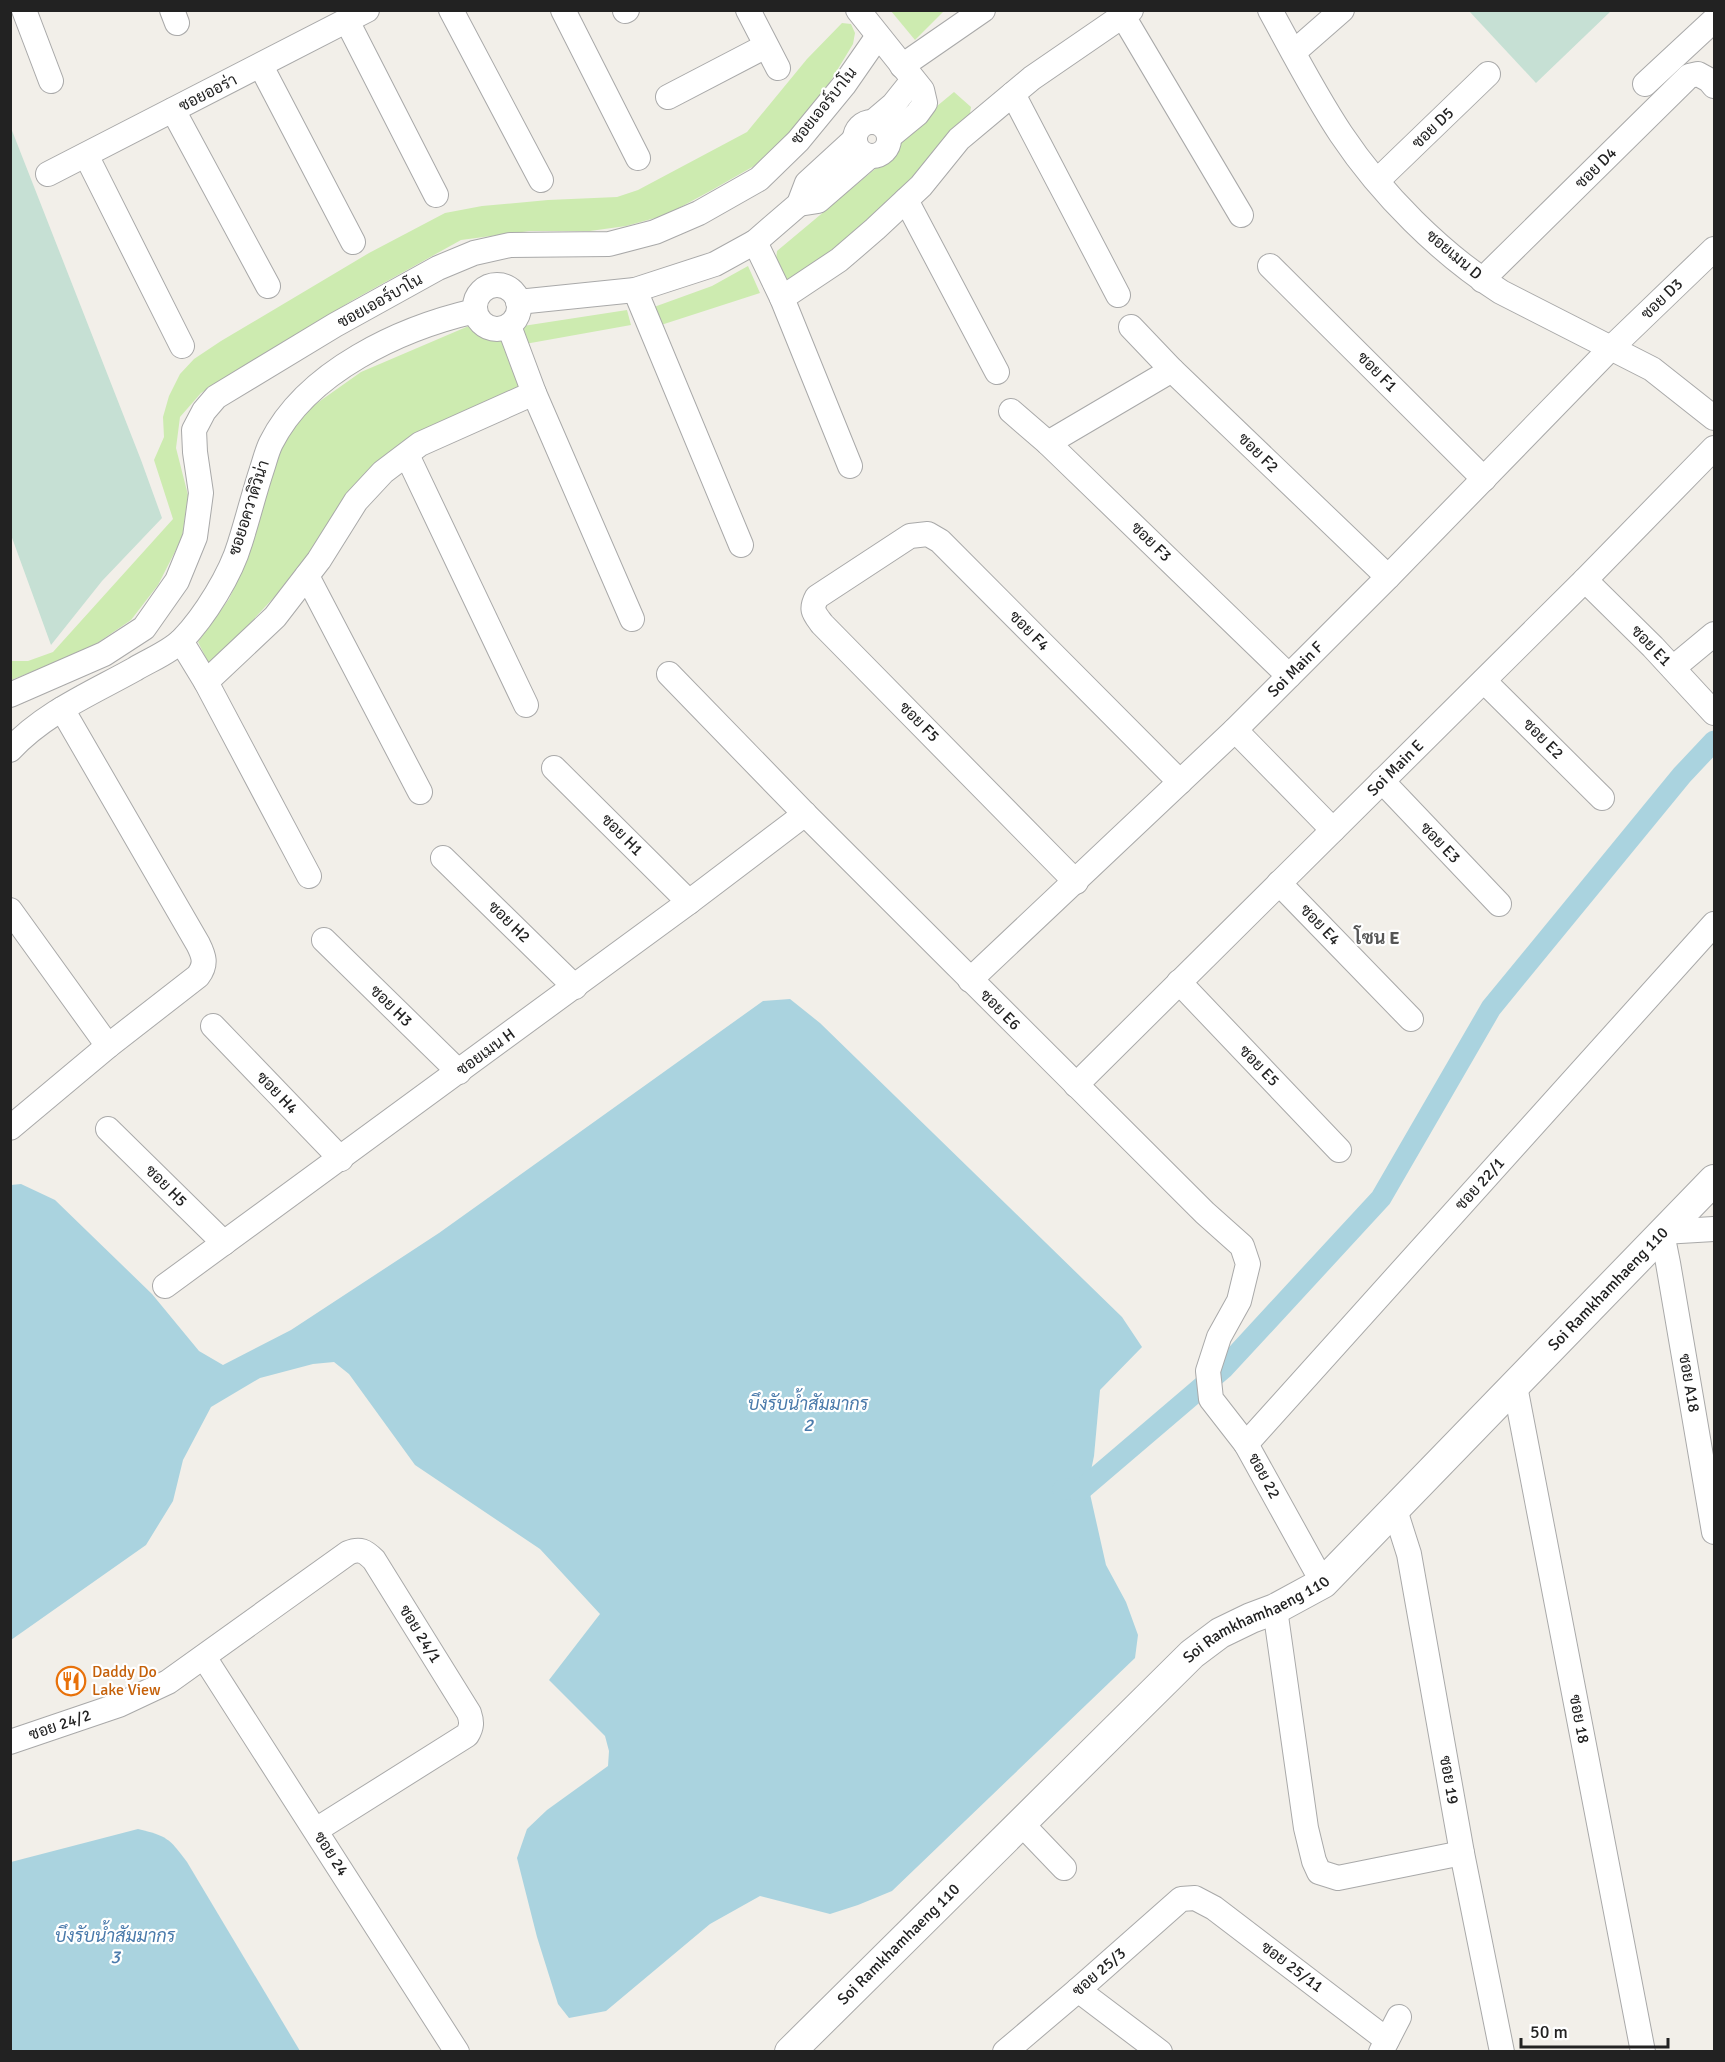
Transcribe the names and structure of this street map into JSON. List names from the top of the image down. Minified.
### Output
{"streets":{"street":["ซอยออร่า","ซอยเออร์บาโน","ซอย D5","ซอย D4","ซอยเมน D","ซอย D3","ซอย F1","ซอย F2","ซอยอควาดิวิน่า","ซอย F3","ซอย F4","ซอย E1","Soi Main F","ซอย F5","ซอย E2","Soi Main E","ซอย H1","ซอย E3","ซอย H2","ซอย E4","ซอย H3","ซอย E6","ซอยเมน H","ซอย E5","ซอย H4","ซอย 22/1","ซอย H5","Soi Ramkhamhaeng 110","ซอย A18","ซอย 22","ซอย 24/1","ซอย 18","ซอย 24/2","ซอย 19","ซอย 24","ซอย 25/11","ซอย 25/3"]},"crossings":[["ซอย D5","ซอยเมน D"],["ซอย D4","ซอยเมน D"],["ซอยเมน D","ซอย D3"],["ซอยเมน D","Soi Main F"],["ซอย D3","Soi Main F"],["ซอย F1","Soi Main F"],["ซอย F2","Soi Main F"],["ซอย F3","Soi Main F"],["ซอย F4","Soi Main F"],["ซอย F4","ซอย F5"],["ซอย E1","Soi Main E"],["Soi Main F","ซอย F5"],["Soi Main F","ซอย E6"],["ซอย E2","Soi Main E"],["Soi Main E","ซอย E3"],["Soi Main E","ซอย E4"],["Soi Main E","ซอย E6"],["Soi Main E","ซอย E5"],["ซอย H1","ซอยเมน H"],["ซอย H2","ซอยเมน H"],["ซอย H3","ซอยเมน H"],["ซอย E6","ซอยเมน H"],["ซอย E6","ซอย 22"],["ซอยเมน H","ซอย H4"],["ซอยเมน H","ซอย H5"],["ซอย 22/1","ซอย 22"],["Soi Ramkhamhaeng 110","ซอย A18"],["Soi Ramkhamhaeng 110","ซอย 22"],["Soi Ramkhamhaeng 110","ซอย 18"],["Soi Ramkhamhaeng 110","ซอย 19"],["ซอย 24/1","ซอย 24/2"],["ซอย 24/1","ซอย 24"],["ซอย 24/2","ซอย 24"],["ซอย 25/11","ซอย 25/3"]],"districts":["โซน E"],"water":["บึงรับน้ำสัมมากร 2","บึงรับน้ำสัมมากร 3"],"places":{"restaurant":["Daddy Do Lake View"]},"scale_bar":"50 m"}
